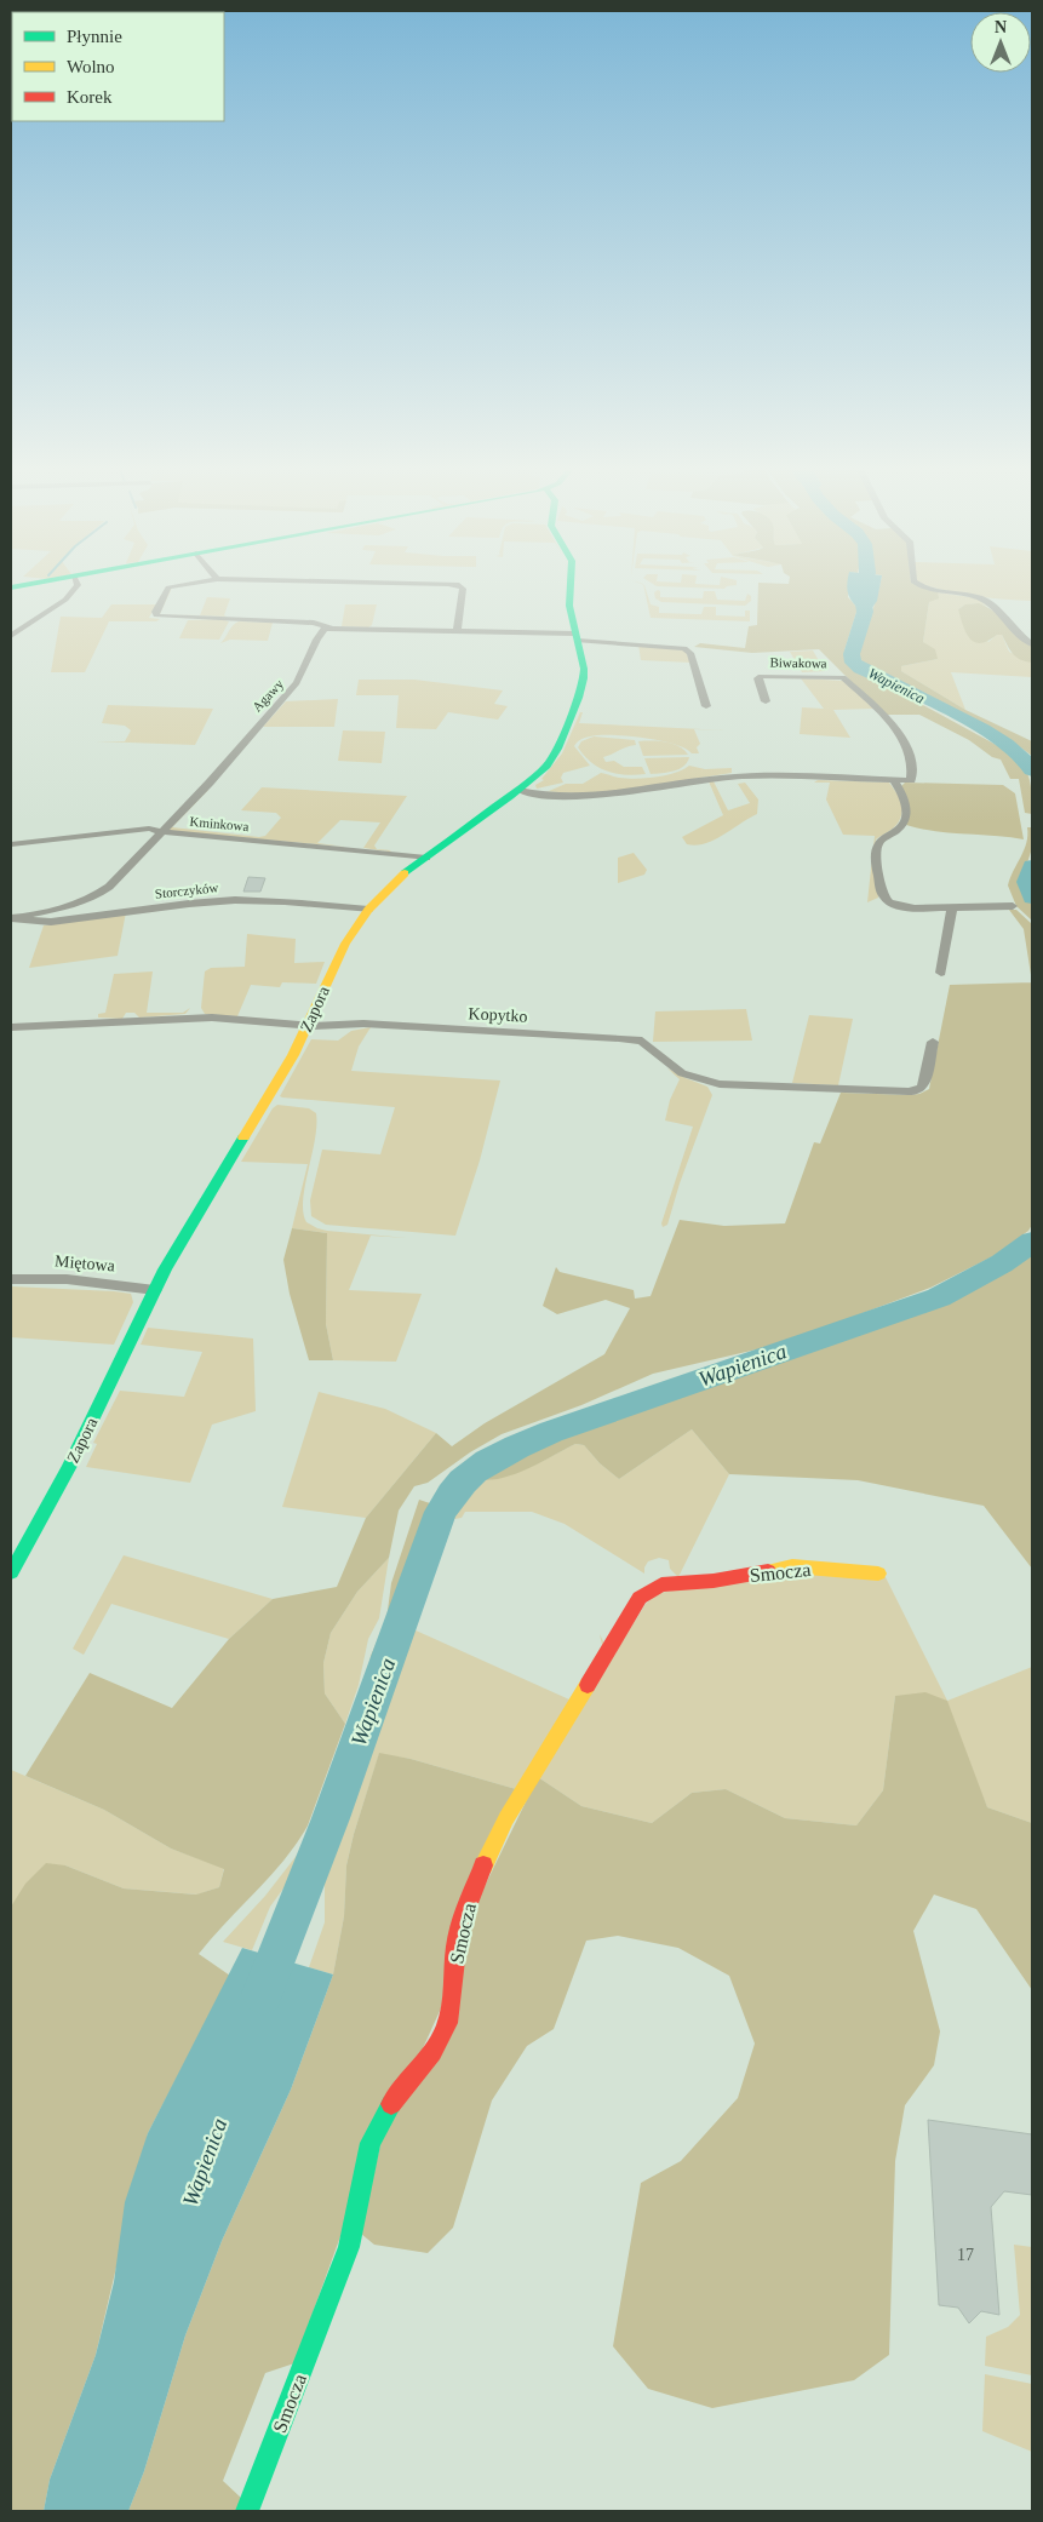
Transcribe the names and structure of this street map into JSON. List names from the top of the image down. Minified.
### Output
{"streets":{"street":["Biwakowa","Agawy","Kminkowa","Storczyków","Zapora","Kopytko","Miętowa","Smocza"]},"crossings":[["Agawy","Kminkowa"],["Agawy","Storczyków"],["Kminkowa","Zapora"],["Storczyków","Zapora"],["Zapora","Kopytko"],["Zapora","Miętowa"]],"water":["Wapienica"],"house_numbers":["17"],"legend":["Płynnie","Wolno","Korek"],"north":"top"}
